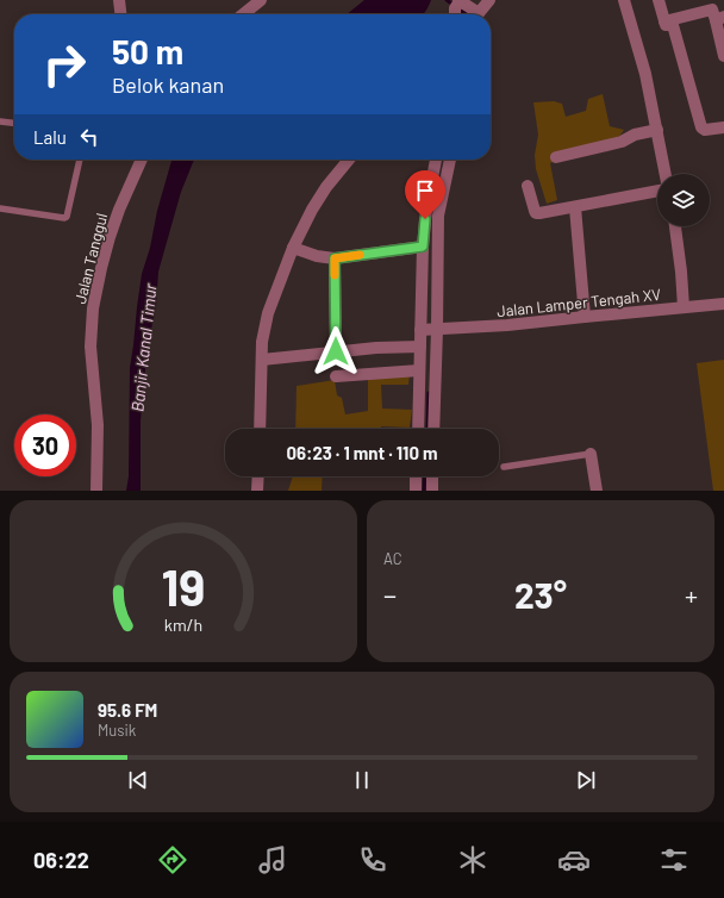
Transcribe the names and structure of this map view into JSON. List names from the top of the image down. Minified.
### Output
{"streets":{"street":["Jalan Tanggul","Jalan Lamper Tengah XV"]},"water":["Banjir Kanal Timur"],"page":{"turn":["50 m","Belok kanan"],"then":"Lalu","limit":"30","trip":"06:23 · 1 mnt · 110 m","tile":"AC","heat":["−","23°","+"],"song":["95.6 FM","Musik"],"tabs":"06:22","gauge":["19","km/h"]}}
